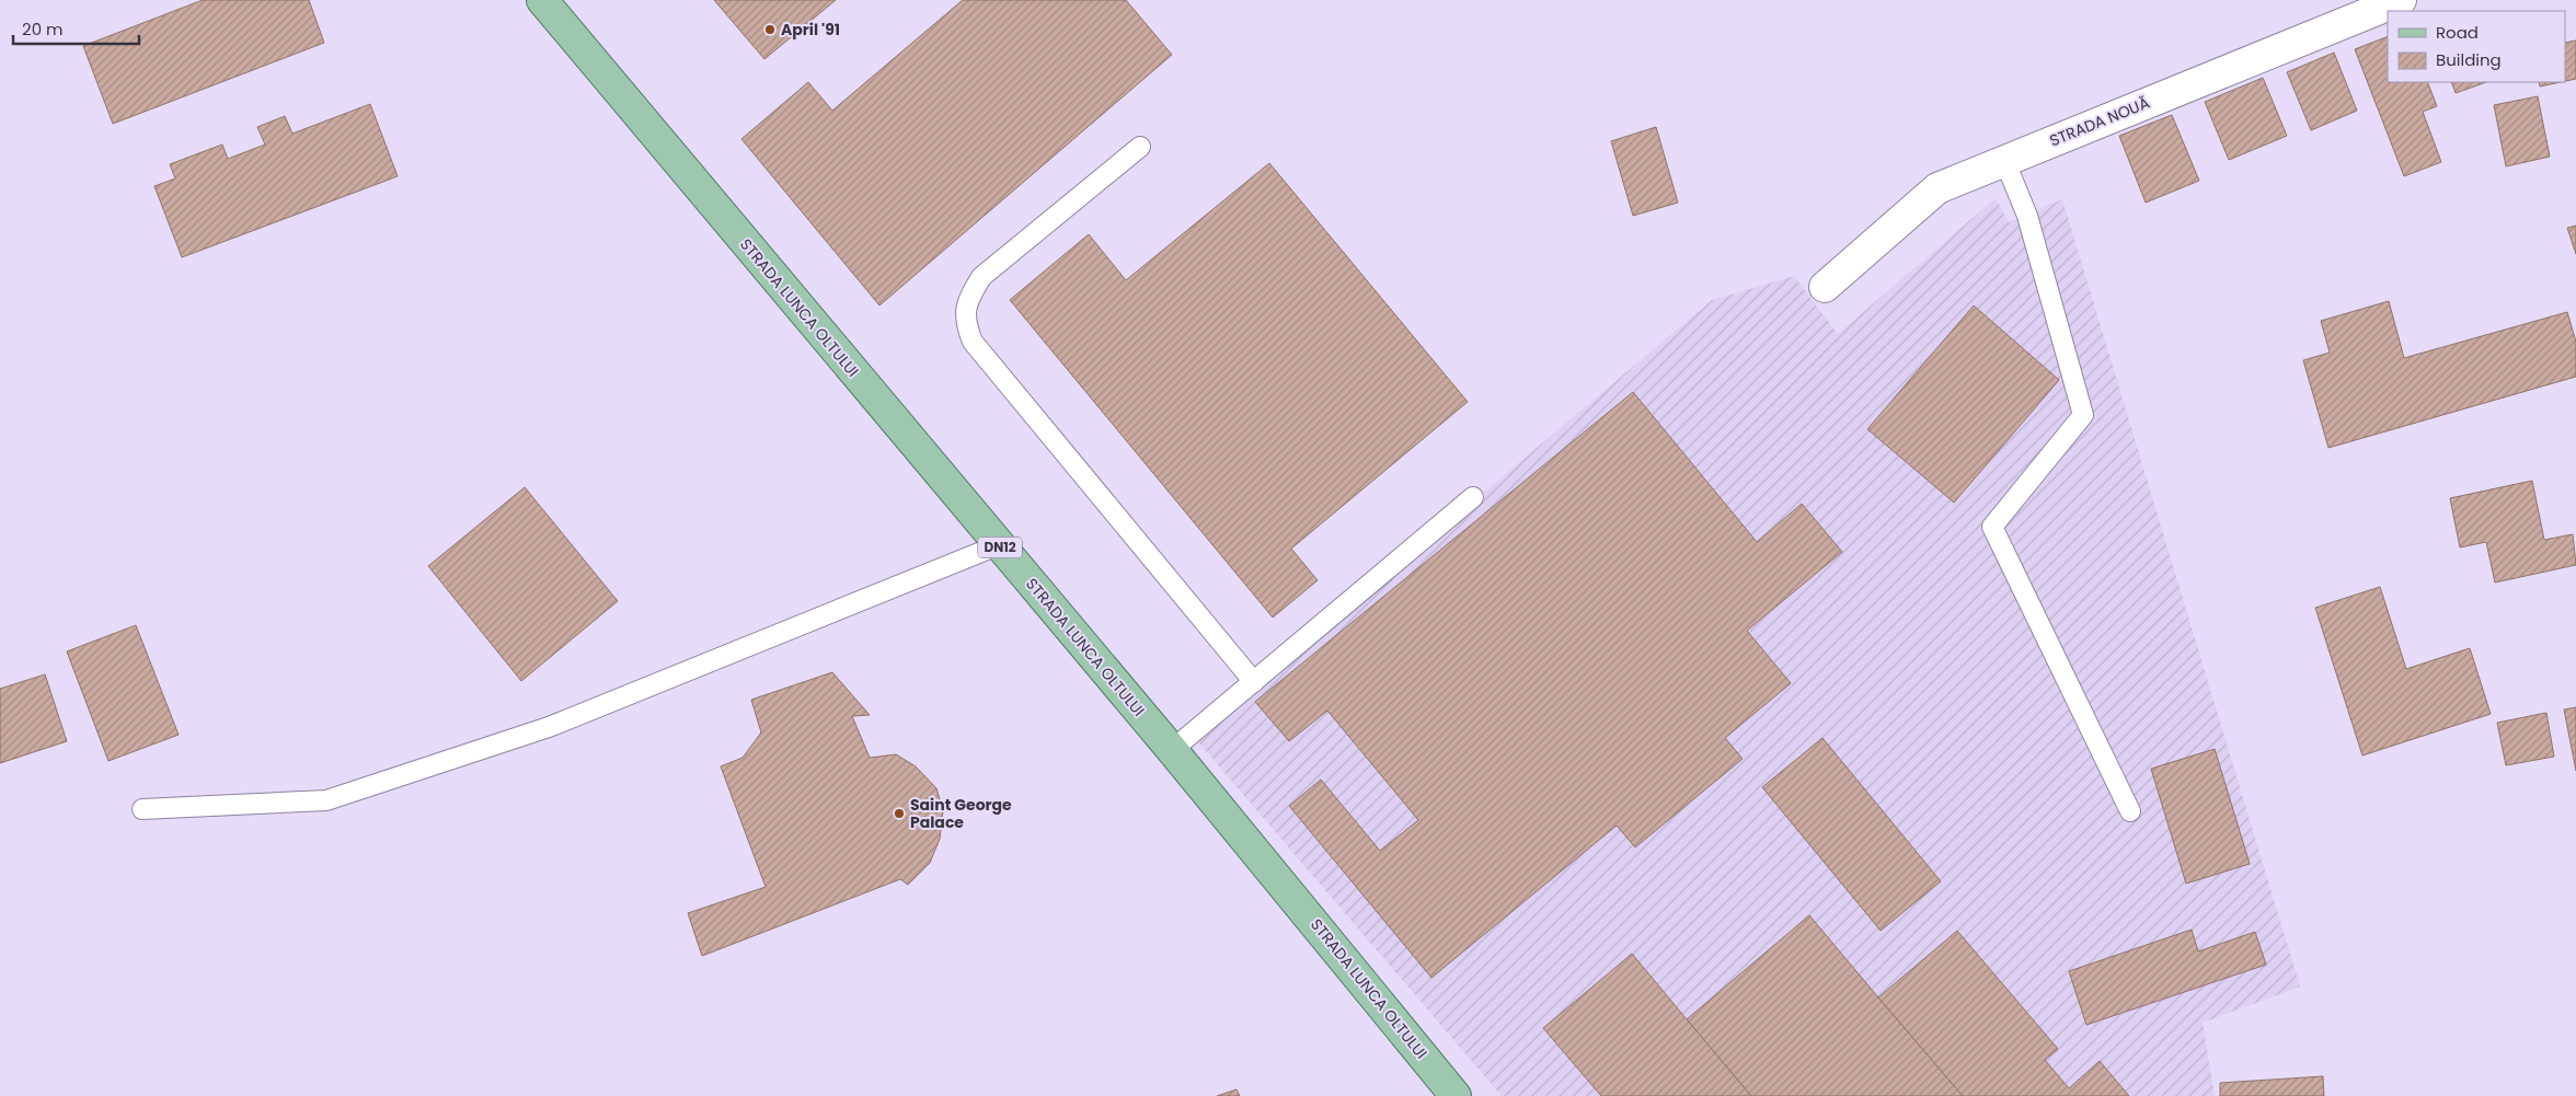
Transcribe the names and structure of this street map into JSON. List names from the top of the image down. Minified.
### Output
{"streets":{"main road":["STRADA LUNCA OLTULUI","DN12"],"street":["STRADA NOUĂ"]},"places":["April '91","Saint George Palace"],"legend":["Road","Building"],"scale_bar":"20 m"}
